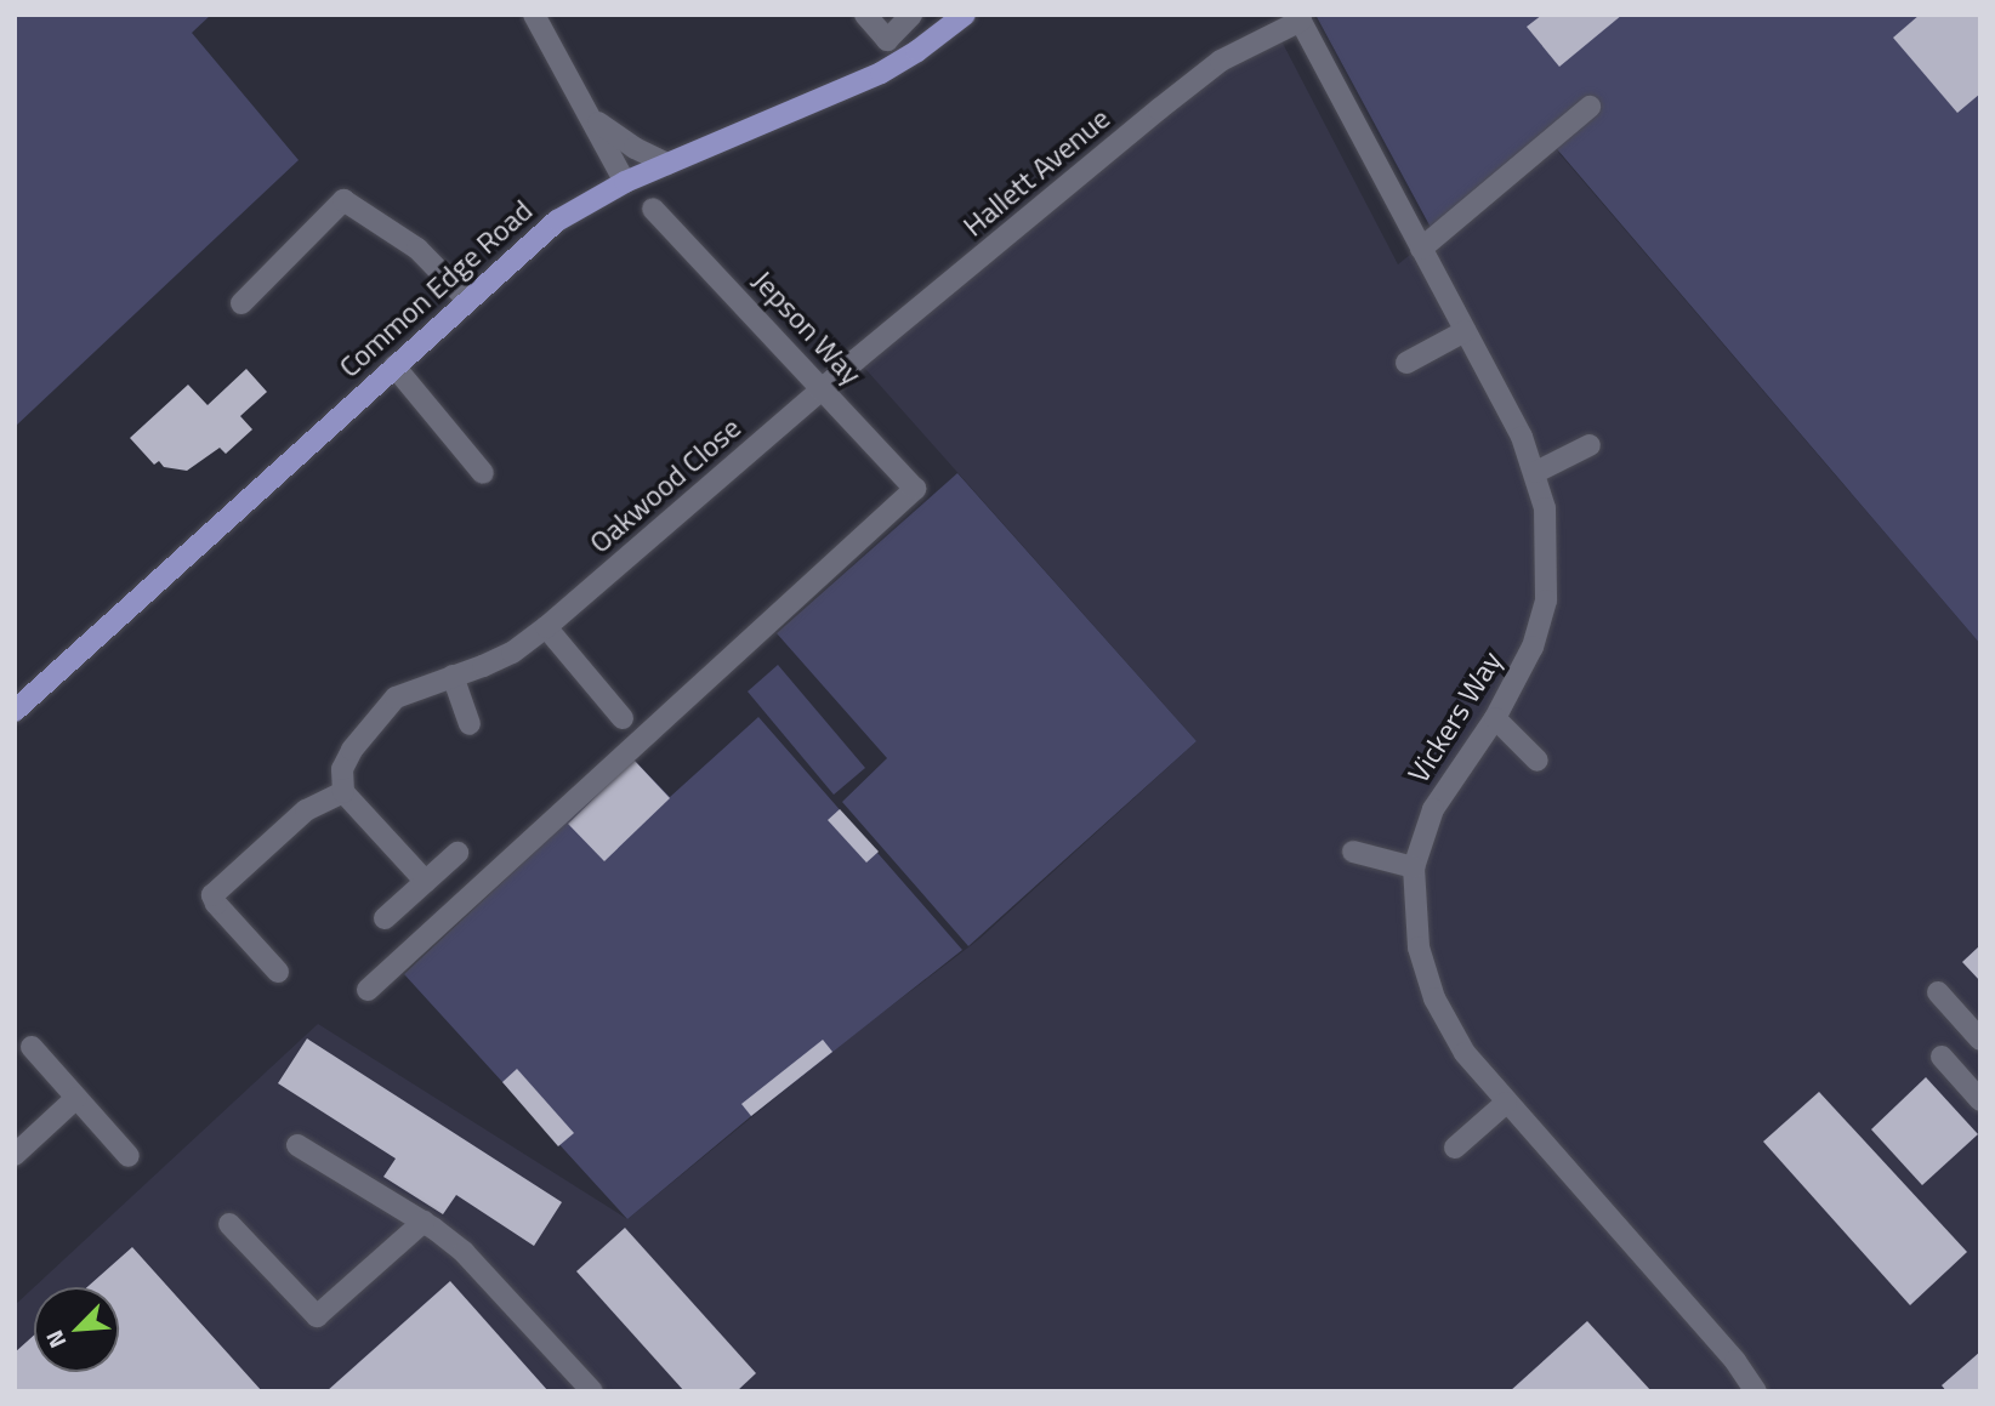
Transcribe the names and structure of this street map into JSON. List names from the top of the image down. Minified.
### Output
{"streets":{"main road":["Common Edge Road"],"street":["Hallett Avenue","Jepson Way","Oakwood Close","Vickers Way"]},"crossings":[["Hallett Avenue","Jepson Way"],["Hallett Avenue","Oakwood Close"],["Hallett Avenue","Vickers Way"],["Jepson Way","Oakwood Close"]],"north":"bottom left"}
